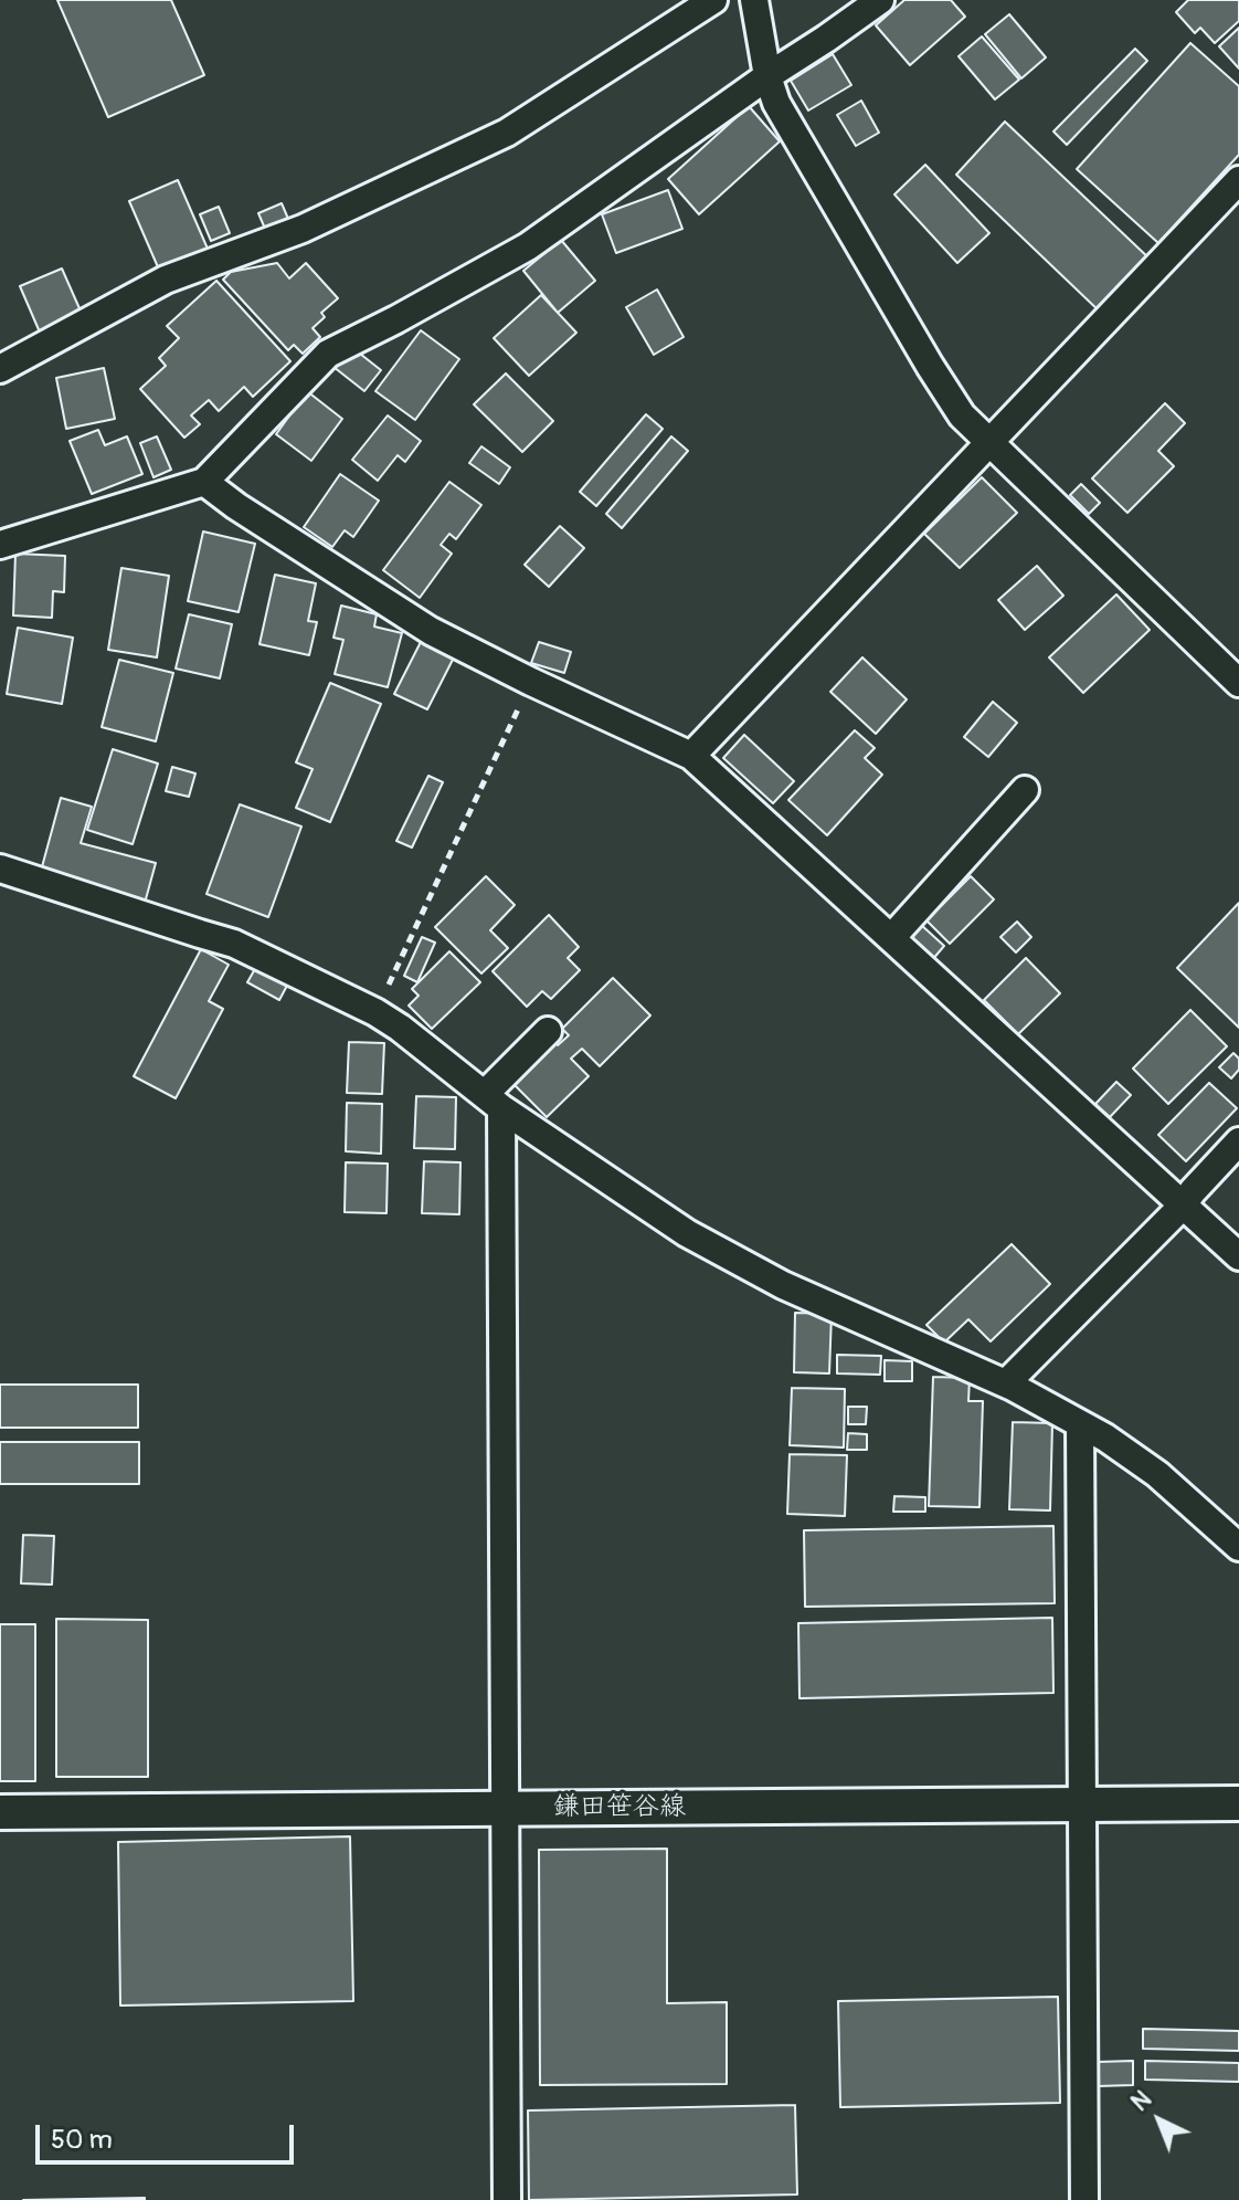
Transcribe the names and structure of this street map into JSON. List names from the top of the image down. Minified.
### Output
{"streets":{"street":["鎌田笹谷線"]},"scale_bar":"50 m","north":"top left"}
